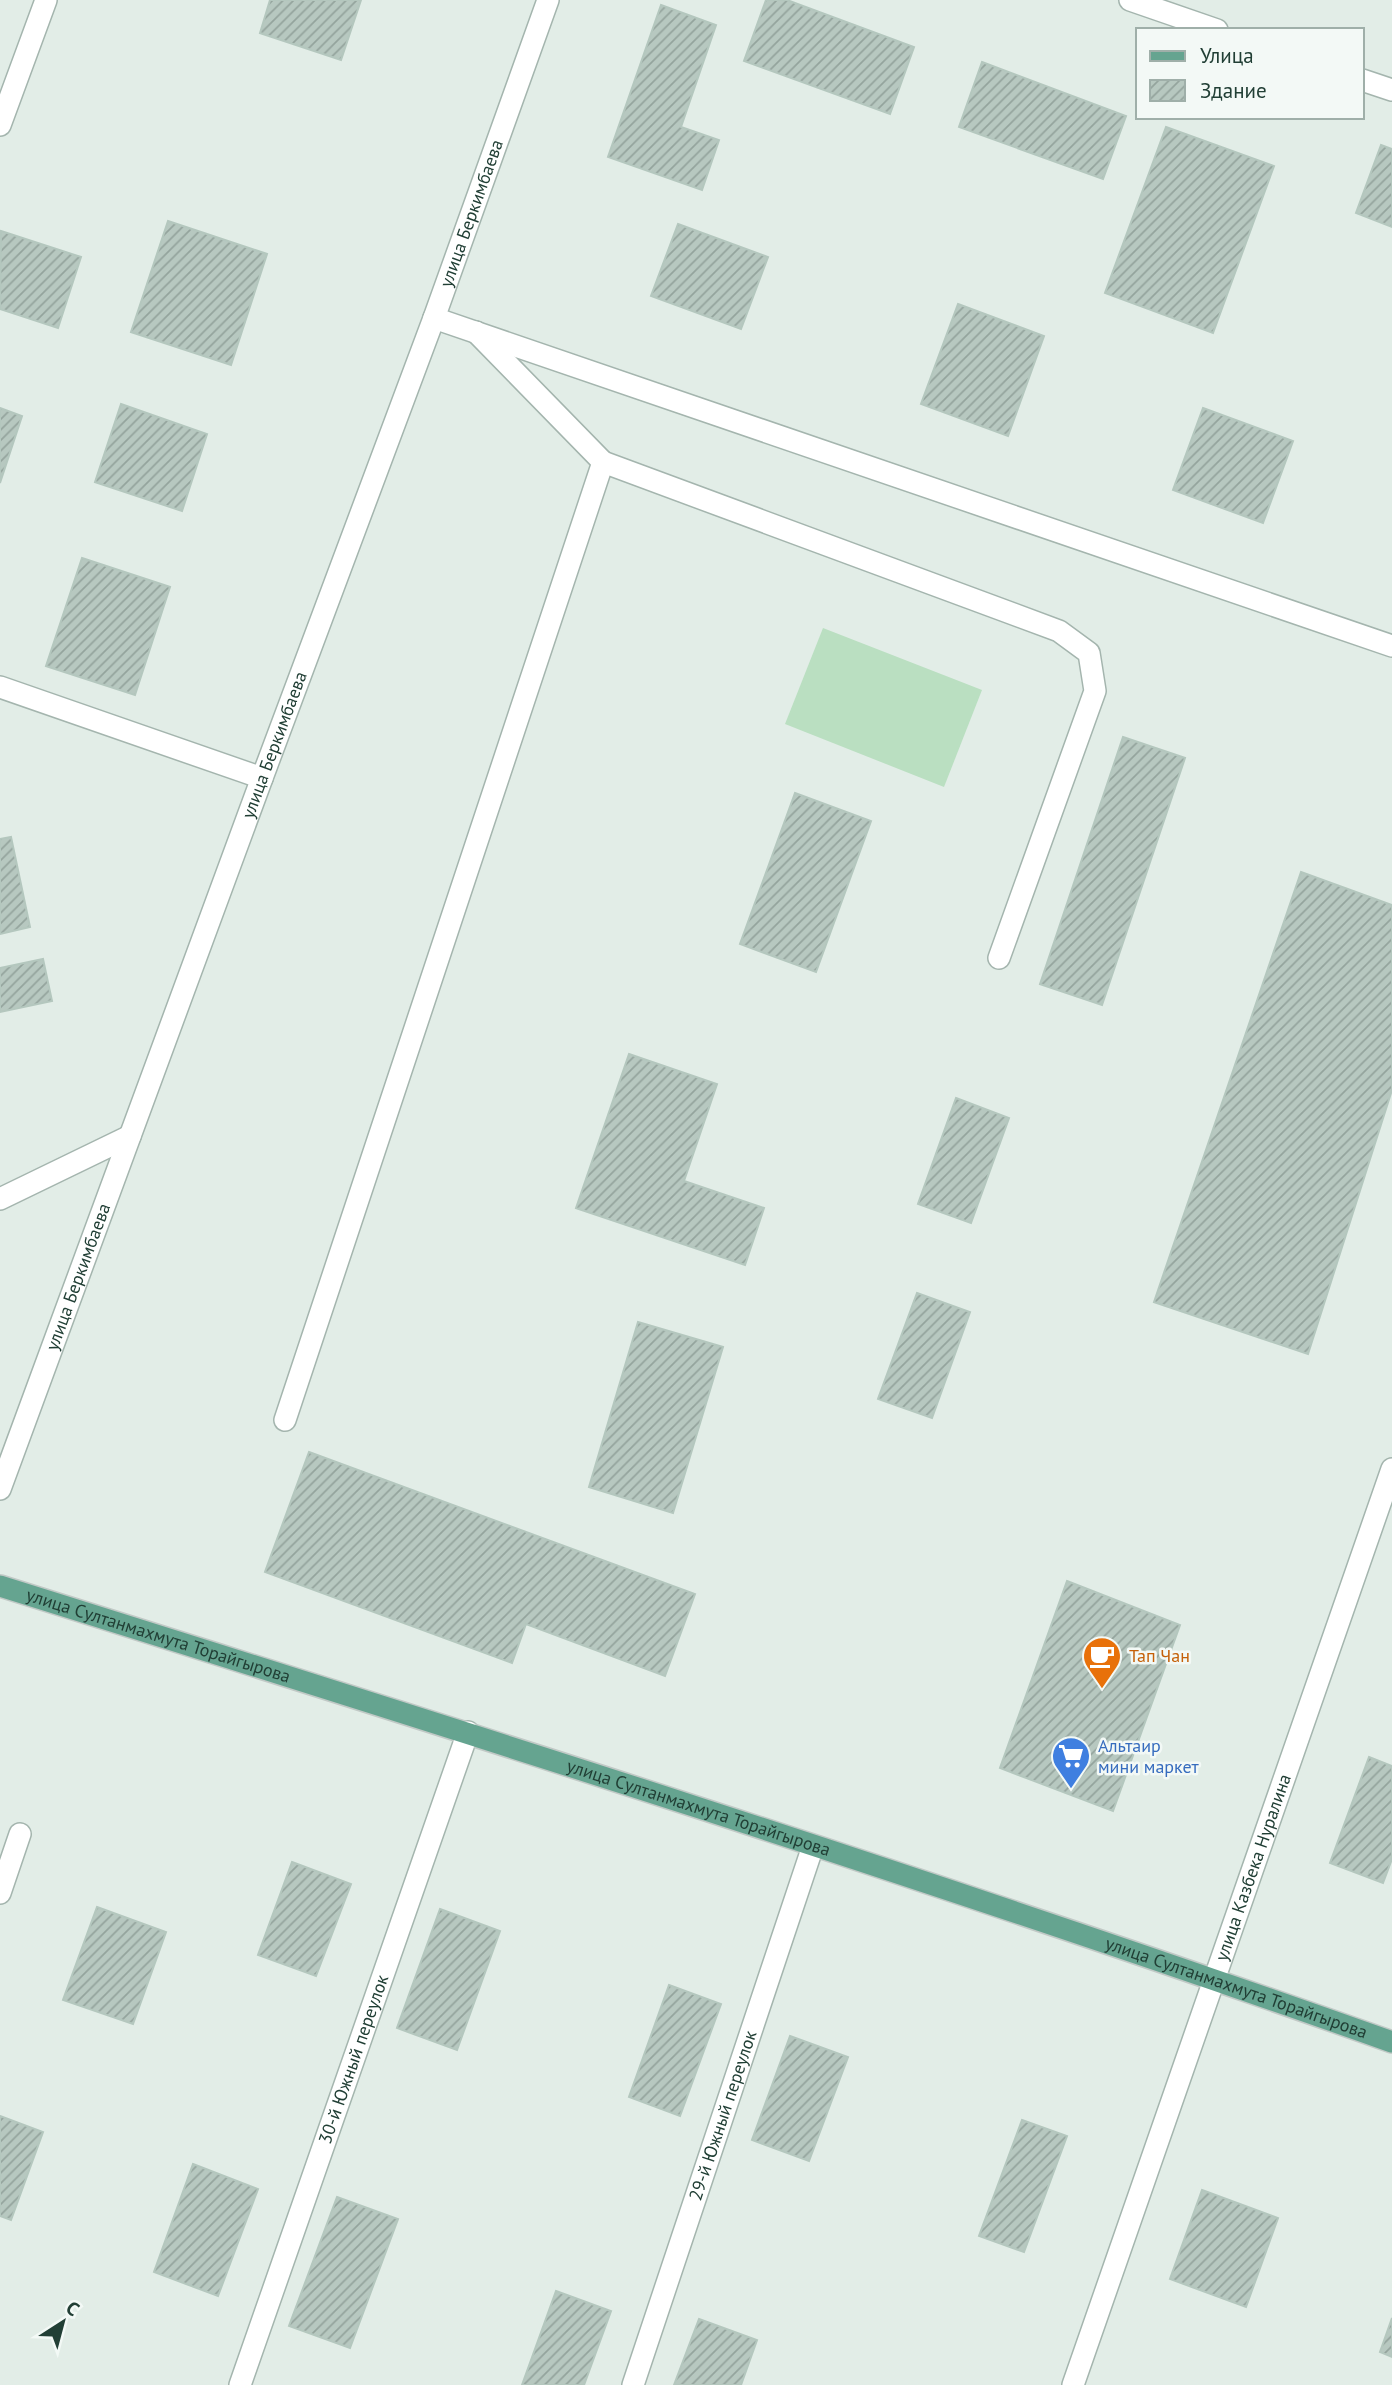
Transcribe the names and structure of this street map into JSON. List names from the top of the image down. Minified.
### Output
{"streets":{"main road":["улица Султанмахмута Торайгырова"],"street":["улица Беркимбаева","улица Казбека Нуралина","30-й Южный переулок","29-й Южный переулок"]},"crossings":[["улица Султанмахмута Торайгырова","улица Казбека Нуралина"],["улица Султанмахмута Торайгырова","30-й Южный переулок"],["улица Султанмахмута Торайгырова","29-й Южный переулок"]],"places":{"cafe":["Тап Чан"],"supermarket":["Альтаир мини маркет"]},"legend":["Улица","Здание"],"north":"top right"}
